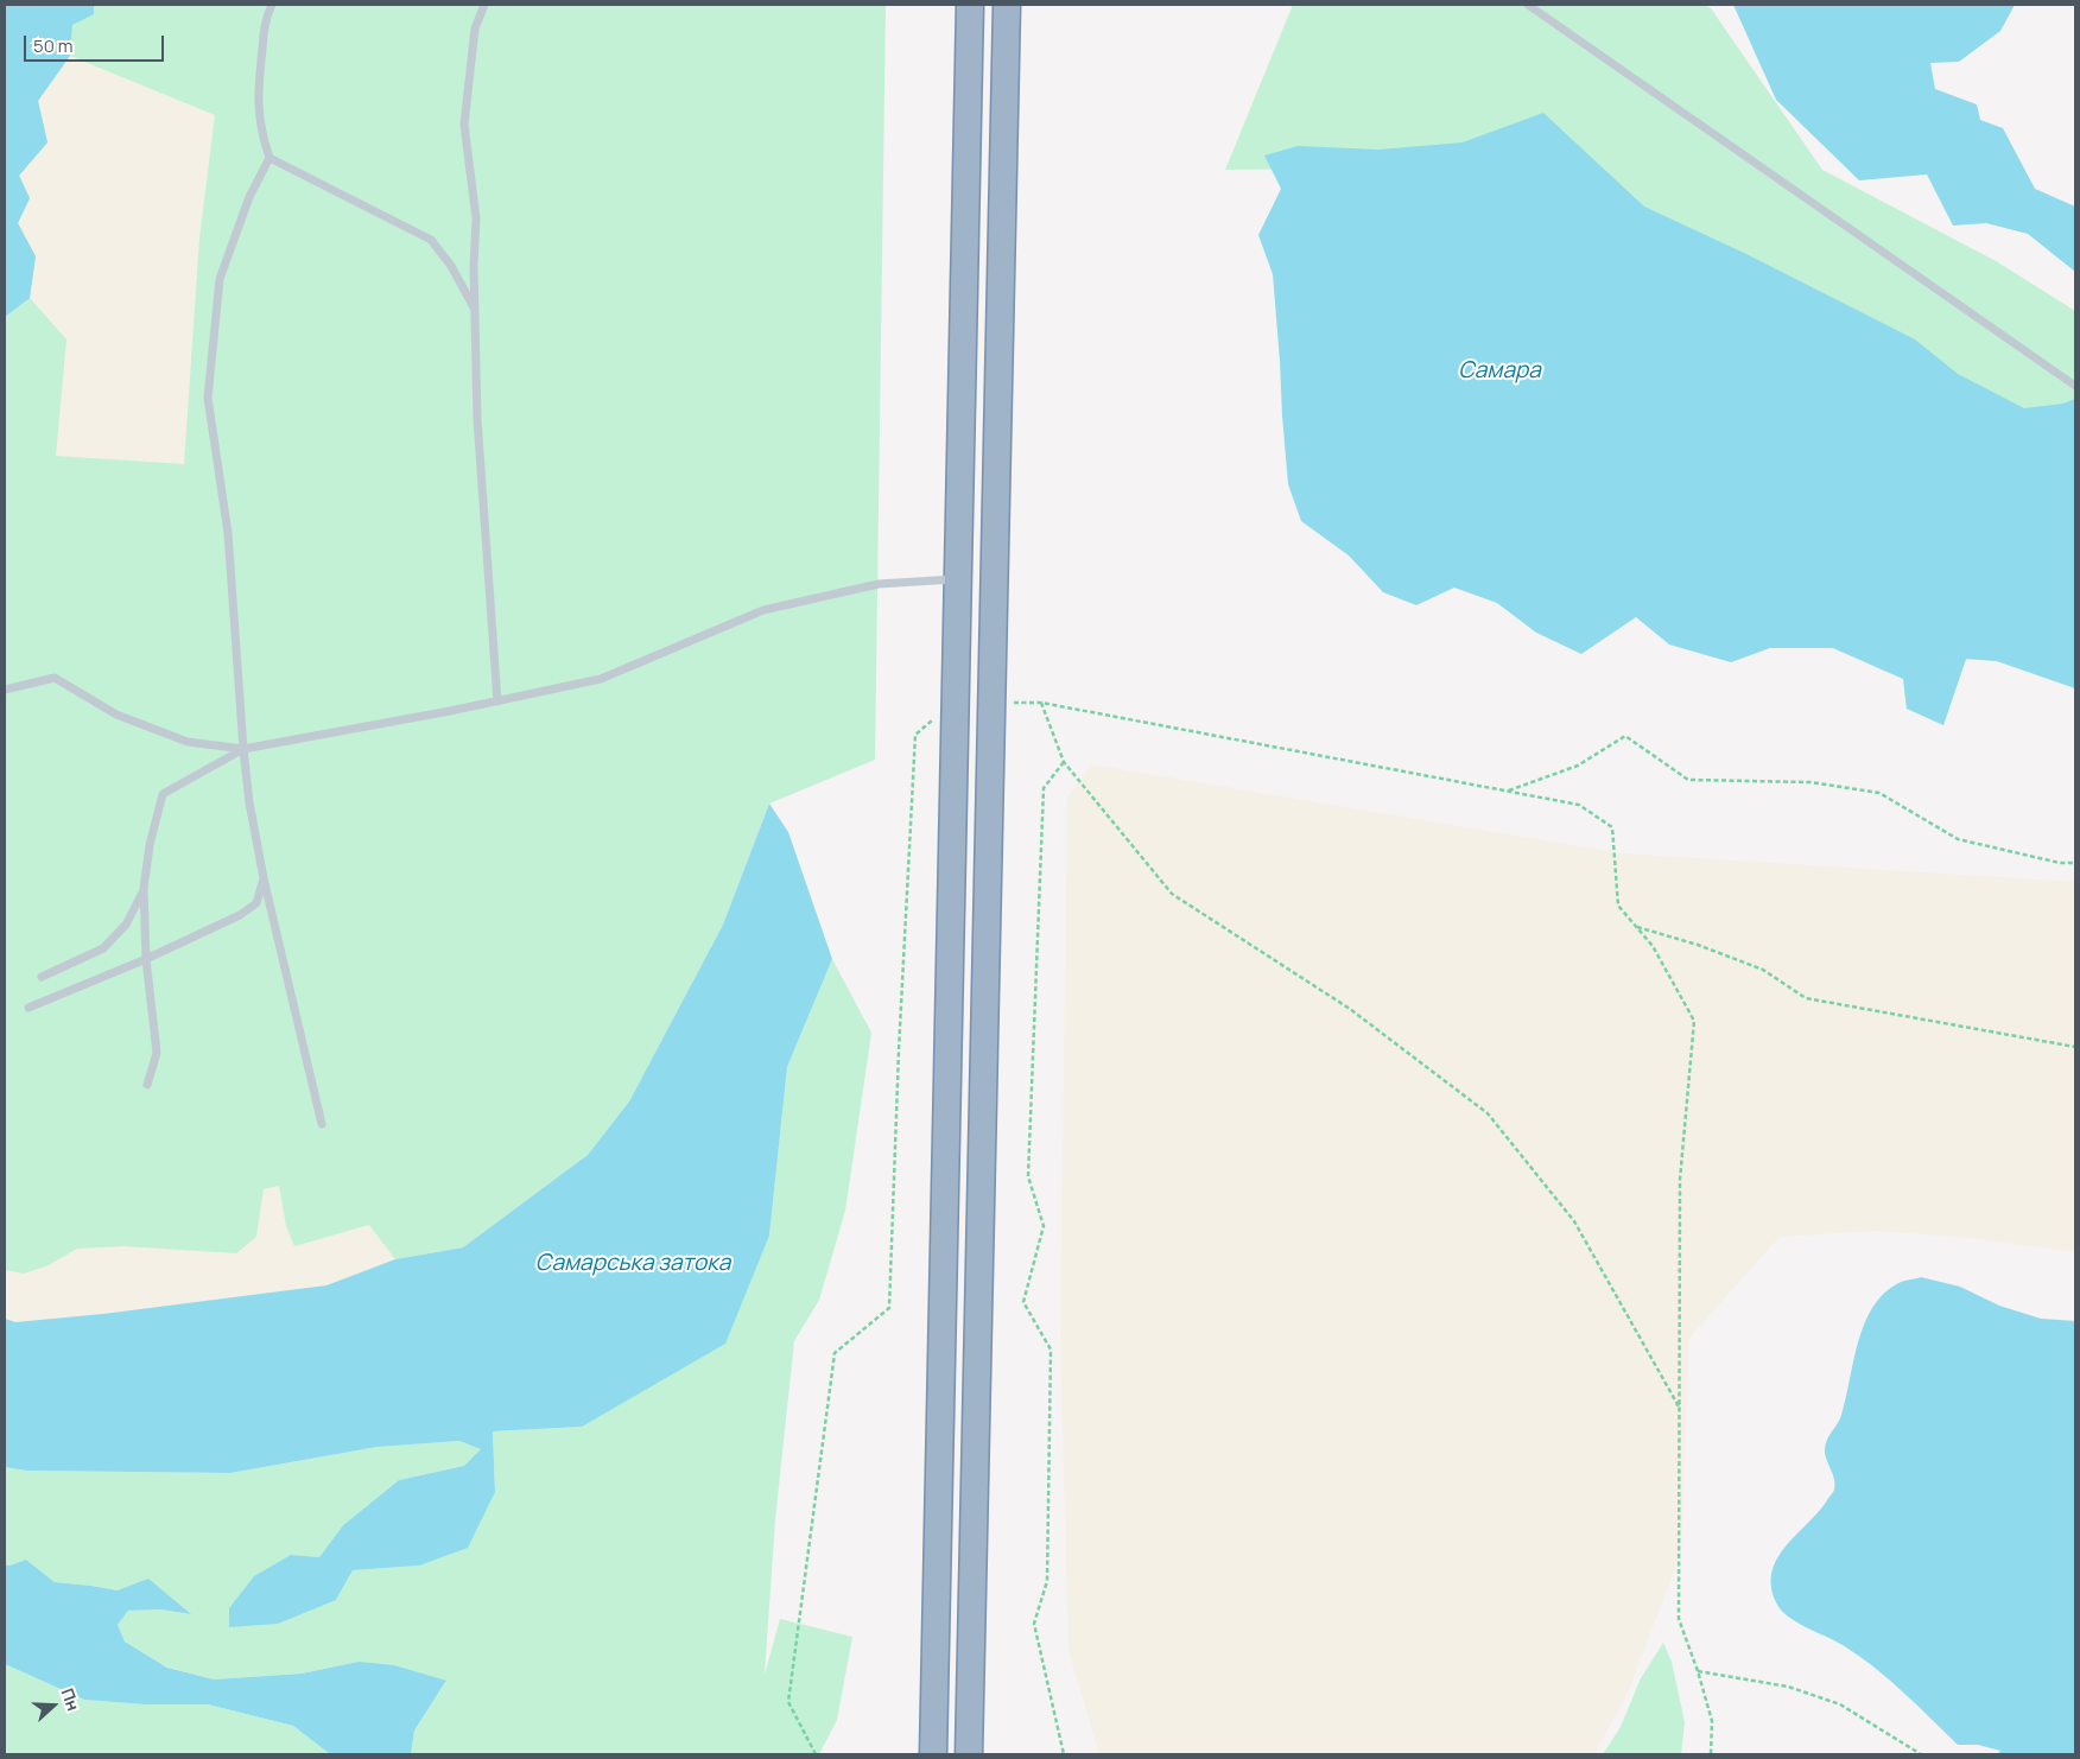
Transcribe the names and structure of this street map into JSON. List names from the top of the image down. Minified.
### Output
{"water":["Самара","Самарська затока"],"scale_bar":"50 m","north":"right"}
